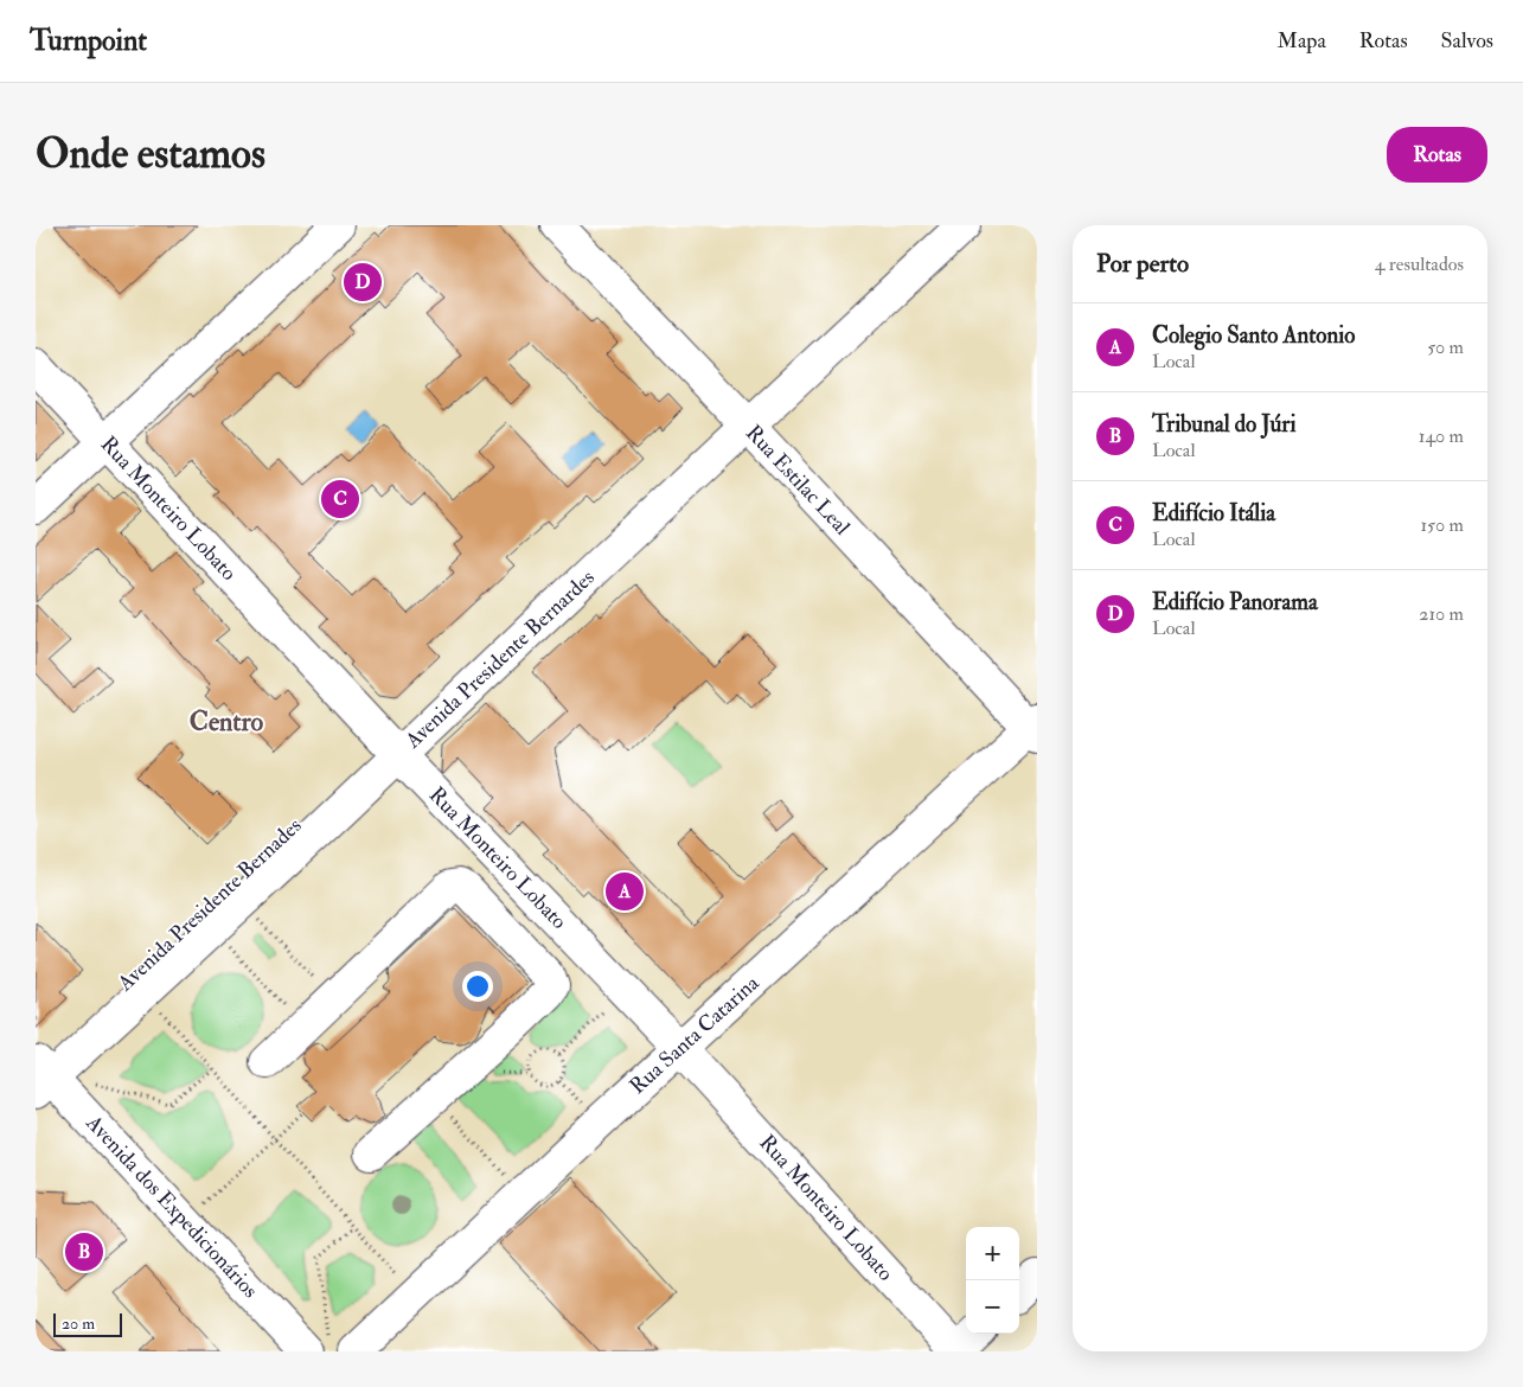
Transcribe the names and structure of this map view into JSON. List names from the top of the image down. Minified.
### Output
{"streets":{"street":["Rua Estilac Leal","Rua Monteiro Lobato","Avenida Presidente Bernardes","Avenida Presidente Bernades","Rua Santa Catarina","Avenida dos Expedicionários"]},"crossings":[["Rua Estilac Leal","Avenida Presidente Bernardes"],["Rua Estilac Leal","Rua Santa Catarina"],["Rua Monteiro Lobato","Avenida Presidente Bernardes"],["Rua Monteiro Lobato","Avenida Presidente Bernades"],["Rua Monteiro Lobato","Rua Santa Catarina"],["Avenida Presidente Bernardes","Avenida Presidente Bernades"],["Rua Santa Catarina","Avenida dos Expedicionários"]],"districts":["Centro"],"scale_bar":"20 m","page":{"header":"Turnpoint","nav":["Mapa","Rotas","Salvos"],"buttons":"Rotas","title":"Onde estamos","heading":["Por perto","4 resultados"],"pins":["D","C","A","B"],"list":[{"mark":"A","name":"Colegio Santo Antonio","note":"Local","value":"50 m"},{"mark":"B","name":"Tribunal do Júri","note":"Local","value":"140 m"},{"mark":"C","name":"Edifício Itália","note":"Local","value":"150 m"},{"mark":"D","name":"Edifício Panorama","note":"Local","value":"210 m"}],"map_buttons":["+","−"],"scale":"20 m"}}
